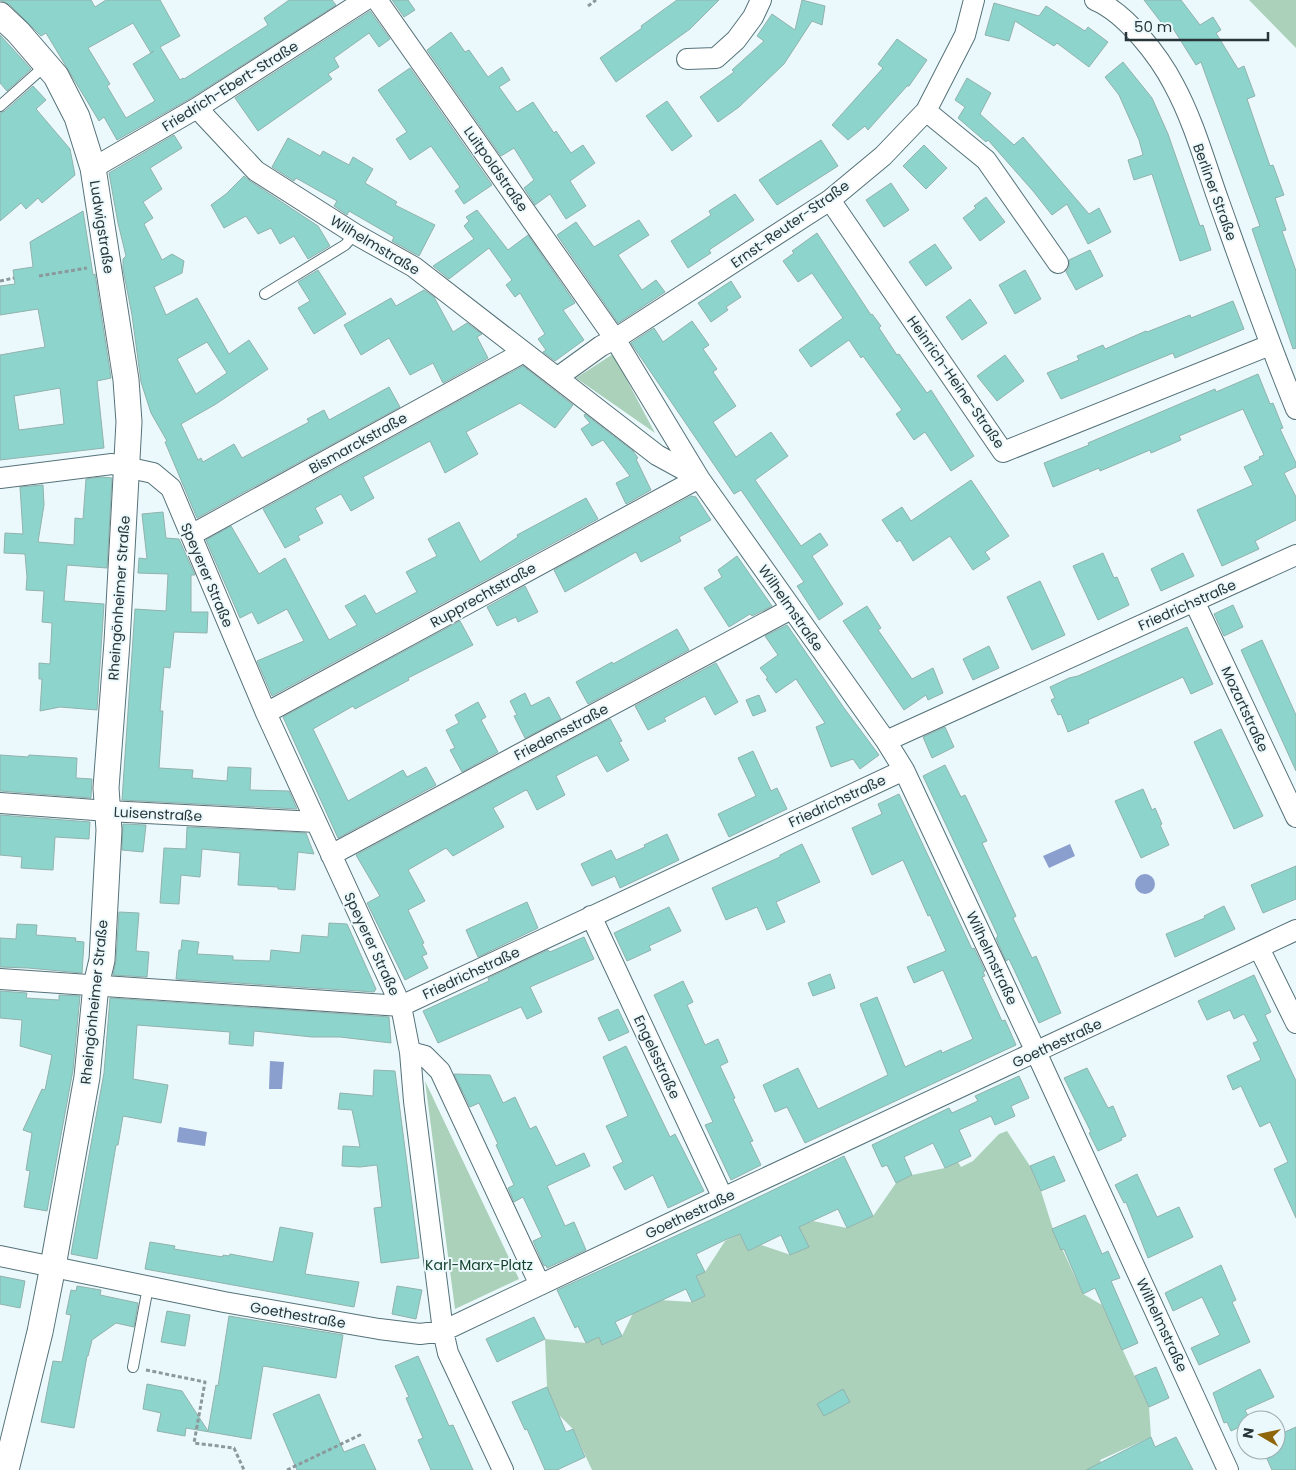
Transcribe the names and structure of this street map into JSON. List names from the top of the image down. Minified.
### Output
{"streets":{"street":["Friedrich-Ebert-Straße","Luitpoldstraße","Berliner Straße","Ernst-Reuter-Straße","Ludwigstraße","Wilhelmstraße","Heinrich-Heine-Straße","Bismarckstraße","Speyerer Straße","Rupprechtstraße","Rheingönheimer Straße","Friedrichstraße","Mozartstraße","Friedensstraße","Luisenstraße","Goethestraße","Engelsstraße"]},"crossings":[["Friedrich-Ebert-Straße","Ludwigstraße"],["Friedrich-Ebert-Straße","Wilhelmstraße"],["Luitpoldstraße","Ernst-Reuter-Straße"],["Luitpoldstraße","Wilhelmstraße"],["Berliner Straße","Heinrich-Heine-Straße"],["Ernst-Reuter-Straße","Wilhelmstraße"],["Ernst-Reuter-Straße","Heinrich-Heine-Straße"],["Ludwigstraße","Speyerer Straße"],["Ludwigstraße","Rheingönheimer Straße"],["Wilhelmstraße","Bismarckstraße"],["Wilhelmstraße","Rupprechtstraße"],["Wilhelmstraße","Friedrichstraße"],["Wilhelmstraße","Friedensstraße"],["Wilhelmstraße","Goethestraße"],["Bismarckstraße","Speyerer Straße"],["Speyerer Straße","Rupprechtstraße"],["Speyerer Straße","Rheingönheimer Straße"],["Speyerer Straße","Friedrichstraße"],["Speyerer Straße","Friedensstraße"],["Speyerer Straße","Luisenstraße"],["Speyerer Straße","Goethestraße"],["Rheingönheimer Straße","Friedrichstraße"],["Rheingönheimer Straße","Luisenstraße"],["Rheingönheimer Straße","Goethestraße"],["Friedrichstraße","Mozartstraße"],["Friedrichstraße","Engelsstraße"],["Goethestraße","Engelsstraße"]],"parks":["Karl-Marx-Platz"],"scale_bar":"50 m","north":"left"}
